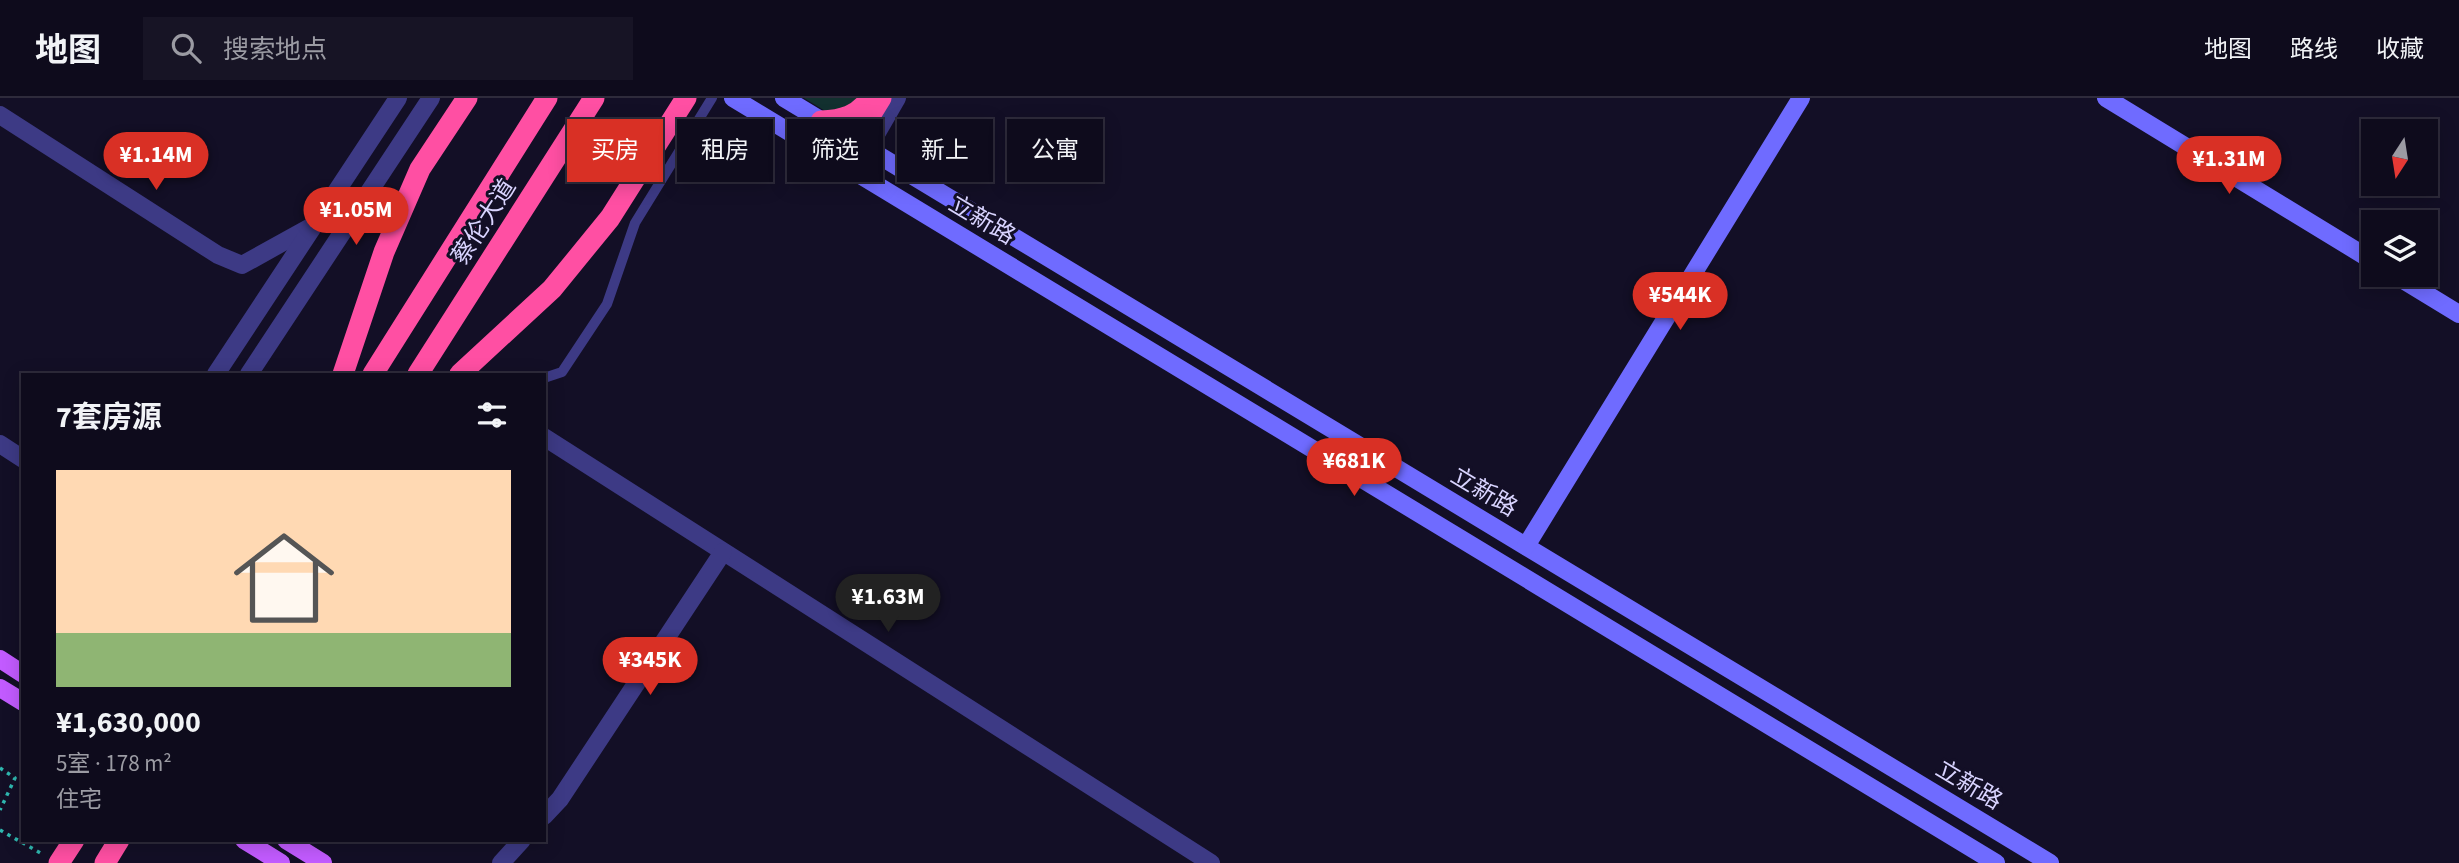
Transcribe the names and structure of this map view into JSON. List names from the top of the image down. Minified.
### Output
{"streets":{"highway":["蔡伦大道"],"main road":["立新路"]},"north":"bottom","page":{"header":"地图","search":"搜索地点","nav":["地图","路线","收藏"],"chip":["买房","租房","筛选","新上","公寓"],"price":["¥1.14M","¥1.31M","¥1.05M","¥544K","¥681K","¥1.63M","¥345K"],"heading":"7套房源","list":[{"name":"¥1,630,000","note":"5室 · 178 m² · 住宅"}]}}
